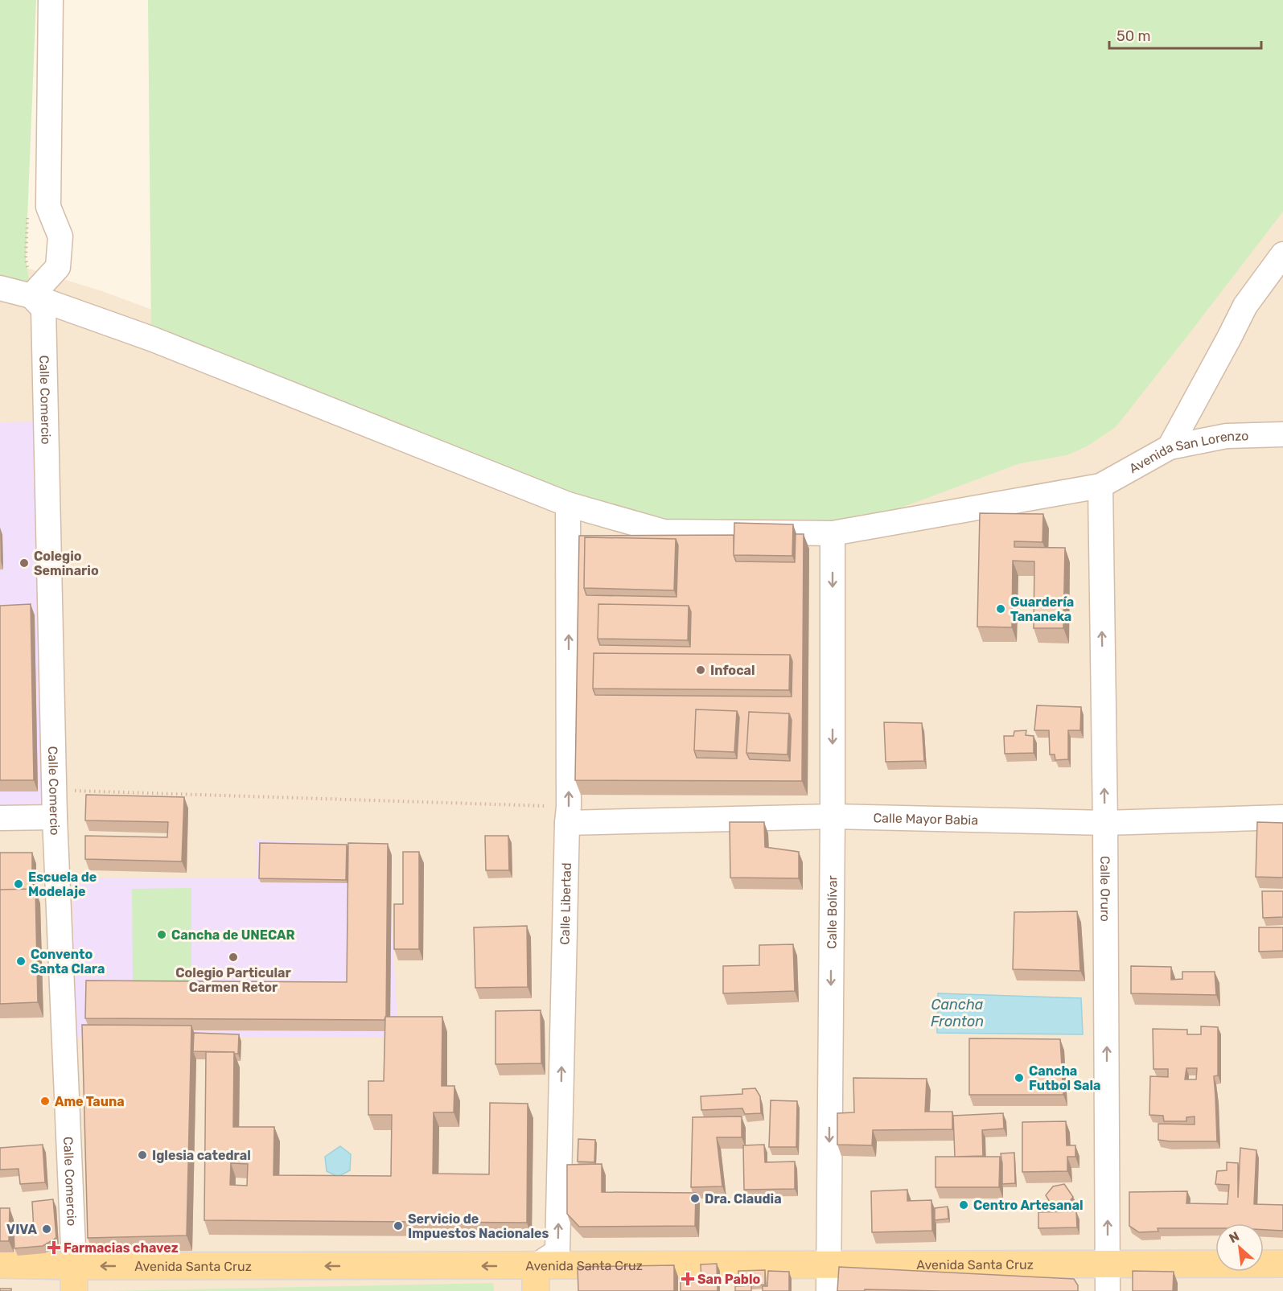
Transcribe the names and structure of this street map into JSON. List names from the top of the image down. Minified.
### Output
{"streets":{"main road":["Avenida Santa Cruz"],"street":["Calle Comercio","Avenida San Lorenzo","Calle Mayor Babia","Calle Oruro","Calle Libertad","Calle Bolívar"]},"crossings":[["Calle Comercio","Avenida San Lorenzo"],["Calle Comercio","Avenida Santa Cruz"],["Avenida San Lorenzo","Calle Oruro"],["Avenida San Lorenzo","Calle Libertad"],["Avenida San Lorenzo","Calle Bolívar"],["Calle Mayor Babia","Calle Oruro"],["Calle Mayor Babia","Calle Libertad"],["Calle Mayor Babia","Calle Bolívar"],["Calle Oruro","Avenida Santa Cruz"],["Calle Libertad","Avenida Santa Cruz"],["Calle Bolívar","Avenida Santa Cruz"]],"one_way":["Calle Oruro","Calle Libertad","Calle Bolívar","Avenida Santa Cruz"],"water":["Cancha Fronton"],"places":{"other":["Colegio Seminario","Guardería Tananeka","Infocal","Escuela de Modelaje","Cancha de UNECAR","Colegio Particular Carmen Retor","Convento Santa Clara","Cancha Futbol Sala","Ame Tauna","Iglesia catedral","Dra. Claudia","Centro Artesanal","Servicio de Impuestos Nacionales","VIVA"],"health":["Farmacias chavez","San Pablo"]},"scale_bar":"50 m","north":"top left"}
